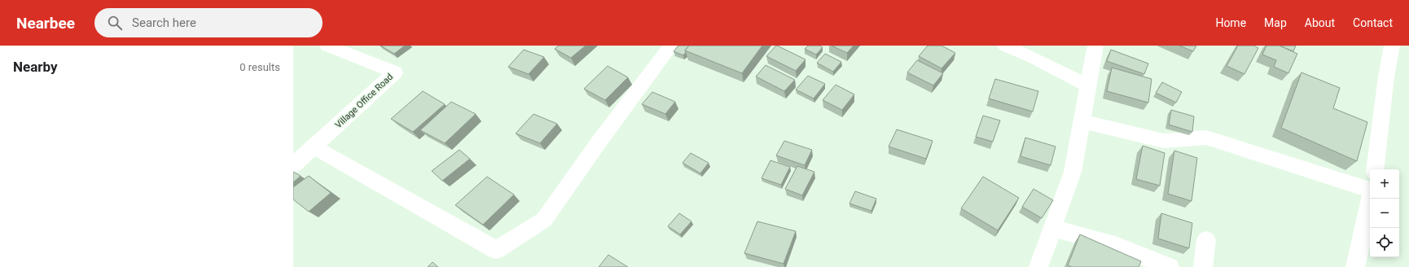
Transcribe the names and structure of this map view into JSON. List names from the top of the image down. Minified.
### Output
{"streets":{"street":["Village Office Road"]},"page":{"header":"Nearbee","search":"Search here","nav":["Home","Map","About","Contact"],"heading":["Nearby","0 results"],"map_buttons":["+","−"]}}
